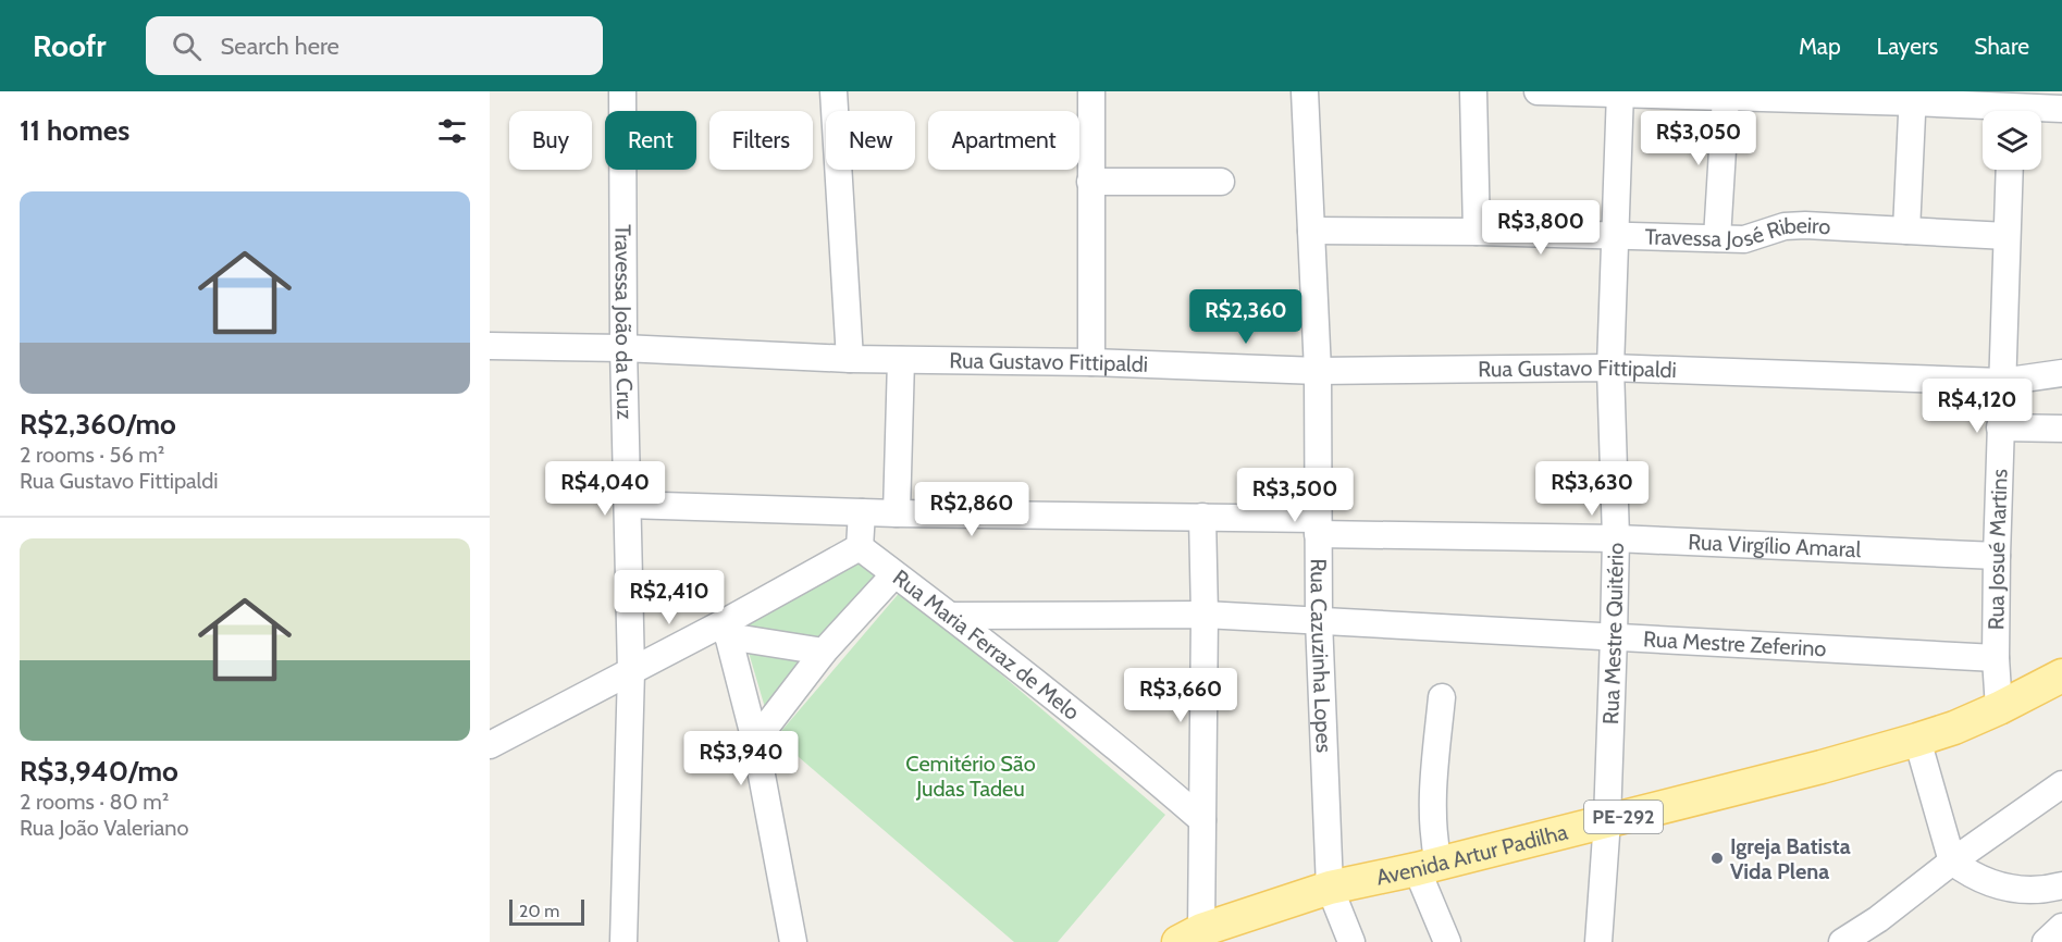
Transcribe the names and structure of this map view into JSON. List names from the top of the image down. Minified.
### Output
{"streets":{"main road":["PE-292","Avenida Artur Padilha"],"street":["Travessa José Ribeiro","Travessa João da Cruz","Rua Gustavo Fittipaldi","Rua Virgílio Amaral","Rua Josué Martins","Rua Mestre Quitério","Rua Mestre Zeferino","Rua Maria Ferraz de Melo","Rua Cazuzinha Lopes"]},"crossings":[["Travessa José Ribeiro","Rua Josué Martins"],["Travessa José Ribeiro","Rua Mestre Quitério"],["Travessa José Ribeiro","Rua Cazuzinha Lopes"],["Travessa João da Cruz","Rua Gustavo Fittipaldi"],["Travessa João da Cruz","Rua Virgílio Amaral"],["Rua Gustavo Fittipaldi","Rua Josué Martins"],["Rua Gustavo Fittipaldi","Rua Mestre Quitério"],["Rua Gustavo Fittipaldi","Rua Cazuzinha Lopes"],["Rua Virgílio Amaral","Rua Josué Martins"],["Rua Virgílio Amaral","Rua Mestre Quitério"],["Rua Virgílio Amaral","Rua Cazuzinha Lopes"],["Rua Josué Martins","Rua Mestre Zeferino"],["Rua Josué Martins","Avenida Artur Padilha"],["Rua Mestre Quitério","Rua Mestre Zeferino"],["Rua Mestre Quitério","Avenida Artur Padilha"],["Rua Mestre Zeferino","Rua Maria Ferraz de Melo"],["Rua Mestre Zeferino","Rua Cazuzinha Lopes"],["Rua Cazuzinha Lopes","Avenida Artur Padilha"]],"parks":["Cemitério São Judas Tadeu"],"places":["Igreja Batista Vida Plena"],"scale_bar":"20 m","page":{"header":"Roofr","search":"Search here","nav":["Map","Layers","Share"],"heading":"11 homes","price":["R$3,050","R$3,800","R$2,360","R$4,120","R$4,040","R$3,630","R$3,500","R$2,860","R$2,410","R$3,660","R$3,940"],"chip":["Buy","Rent","Filters","New","Apartment"],"list":[{"name":"R$2,360/mo","note":"2 rooms · 56 m² · Rua Gustavo Fittipaldi"},{"name":"R$3,940/mo","note":"2 rooms · 80 m² · Rua João Valeriano"}],"scale":"20 m"}}
